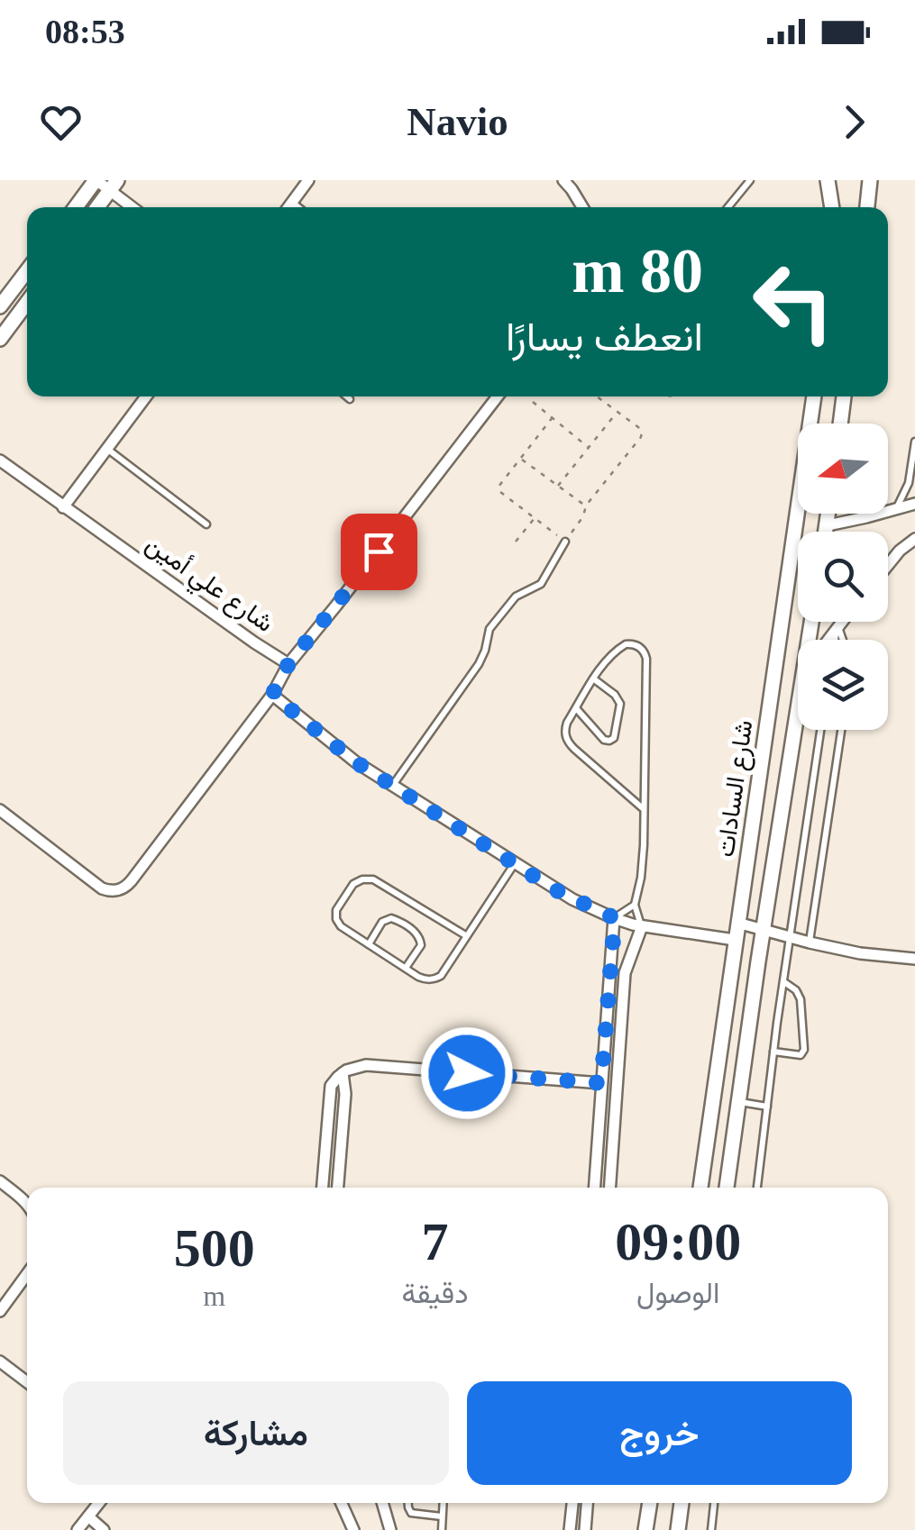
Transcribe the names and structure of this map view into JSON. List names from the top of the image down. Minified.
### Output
{"streets":{"main road":["شارع السادات"],"street":["شارع علي أمين"]},"north":"left","page":{"status":"08:53","header":"Navio","turn":["80 m","انعطف يسارًا"],"eta":["09:00","الوصول","7","دقيقة","500","m"],"buttons":["خروج","مشاركة"]}}
